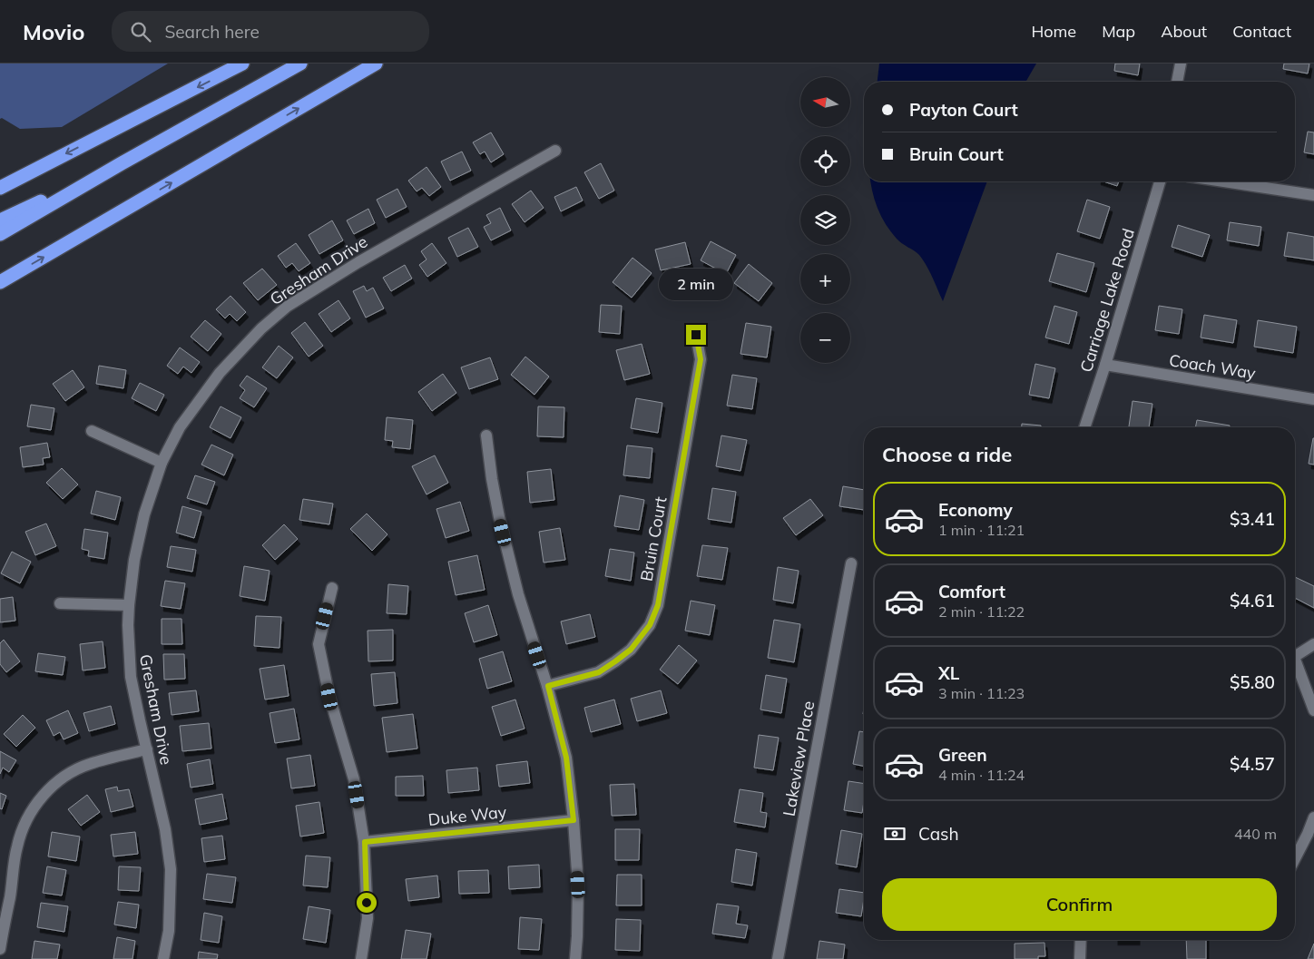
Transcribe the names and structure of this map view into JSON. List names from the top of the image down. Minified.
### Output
{"streets":{"street":["Gresham Drive","Carriage Lake Road","Coach Way","Bruin Court","Lakeview Place","Duke Way"]},"crossings":[["Carriage Lake Road","Coach Way"]],"north":"left","page":{"header":"Movio","search":"Search here","nav":["Home","Map","About","Contact"],"map_buttons":["+","−"],"banner":["Payton Court","Bruin Court"],"bubble":"2 min","heading":"Choose a ride","list":[{"name":"Economy","note":"1 min · 11:21","value":"$3.41"},{"name":"Comfort","note":"2 min · 11:22","value":"$4.61"},{"name":"XL","note":"3 min · 11:23","value":"$5.80"},{"name":"Green","note":"4 min · 11:24","value":"$4.57"}],"pay":["Cash","440 m"],"buttons":"Confirm"}}
